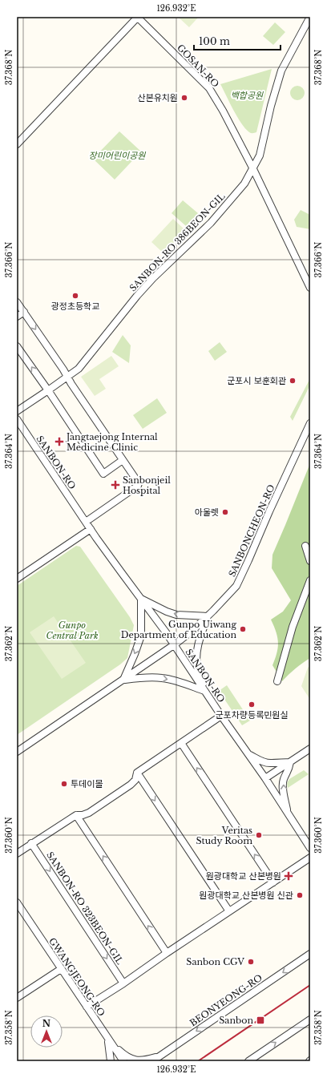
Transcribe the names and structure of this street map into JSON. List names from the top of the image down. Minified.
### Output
{"streets":{"street":["GOSAN-RO","SANBON-RO 386BEON-GIL","SANBON-RO","SANBONCHEON-RO","SANBON-RO 323BEON-GIL","GWANGJEONG-RO","BEONYEONG-RO"]},"crossings":[["GOSAN-RO","SANBON-RO 386BEON-GIL"],["SANBON-RO","SANBONCHEON-RO"]],"parks":["백합공원","장미어린이공원","Gunpo Central Park"],"places":{"other":["산본유치원","광정초등학교","군포시 보훈회관","아울렛","Gunpo Uiwang Department of Education","군포차량등록민원실","투데이몰","Veritas Study Room","원광대학교 산본병원 신관","Sanbon CGV"],"health":["Jangtaejong Internal Medicine Clinic","Sanbonjeil Hospital","원광대학교 산본병원"],"transit":["Sanbon"]},"scale_bar":"100 m","north":"top","coordinates":["126.932°E","37.368°N","37.366°N","37.364°N","37.362°N","37.360°N","37.358°N"]}
